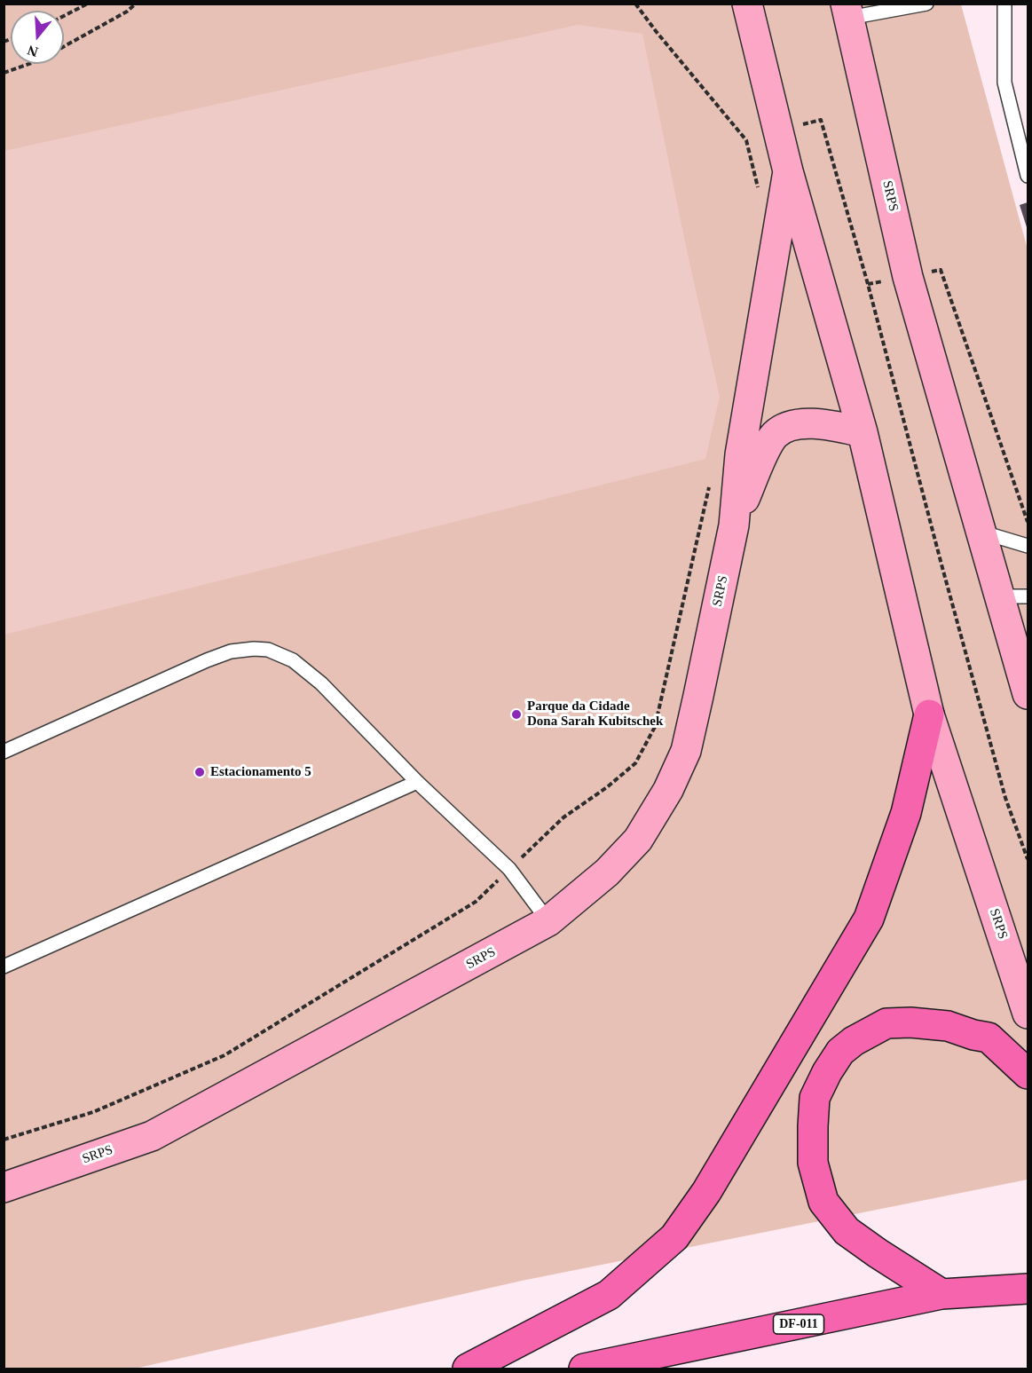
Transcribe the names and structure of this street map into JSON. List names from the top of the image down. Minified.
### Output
{"streets":{"main road":["SRPS","DF-011"]},"places":["Parque da Cidade Dona Sarah Kubitschek","Estacionamento 5"],"north":"bottom"}
